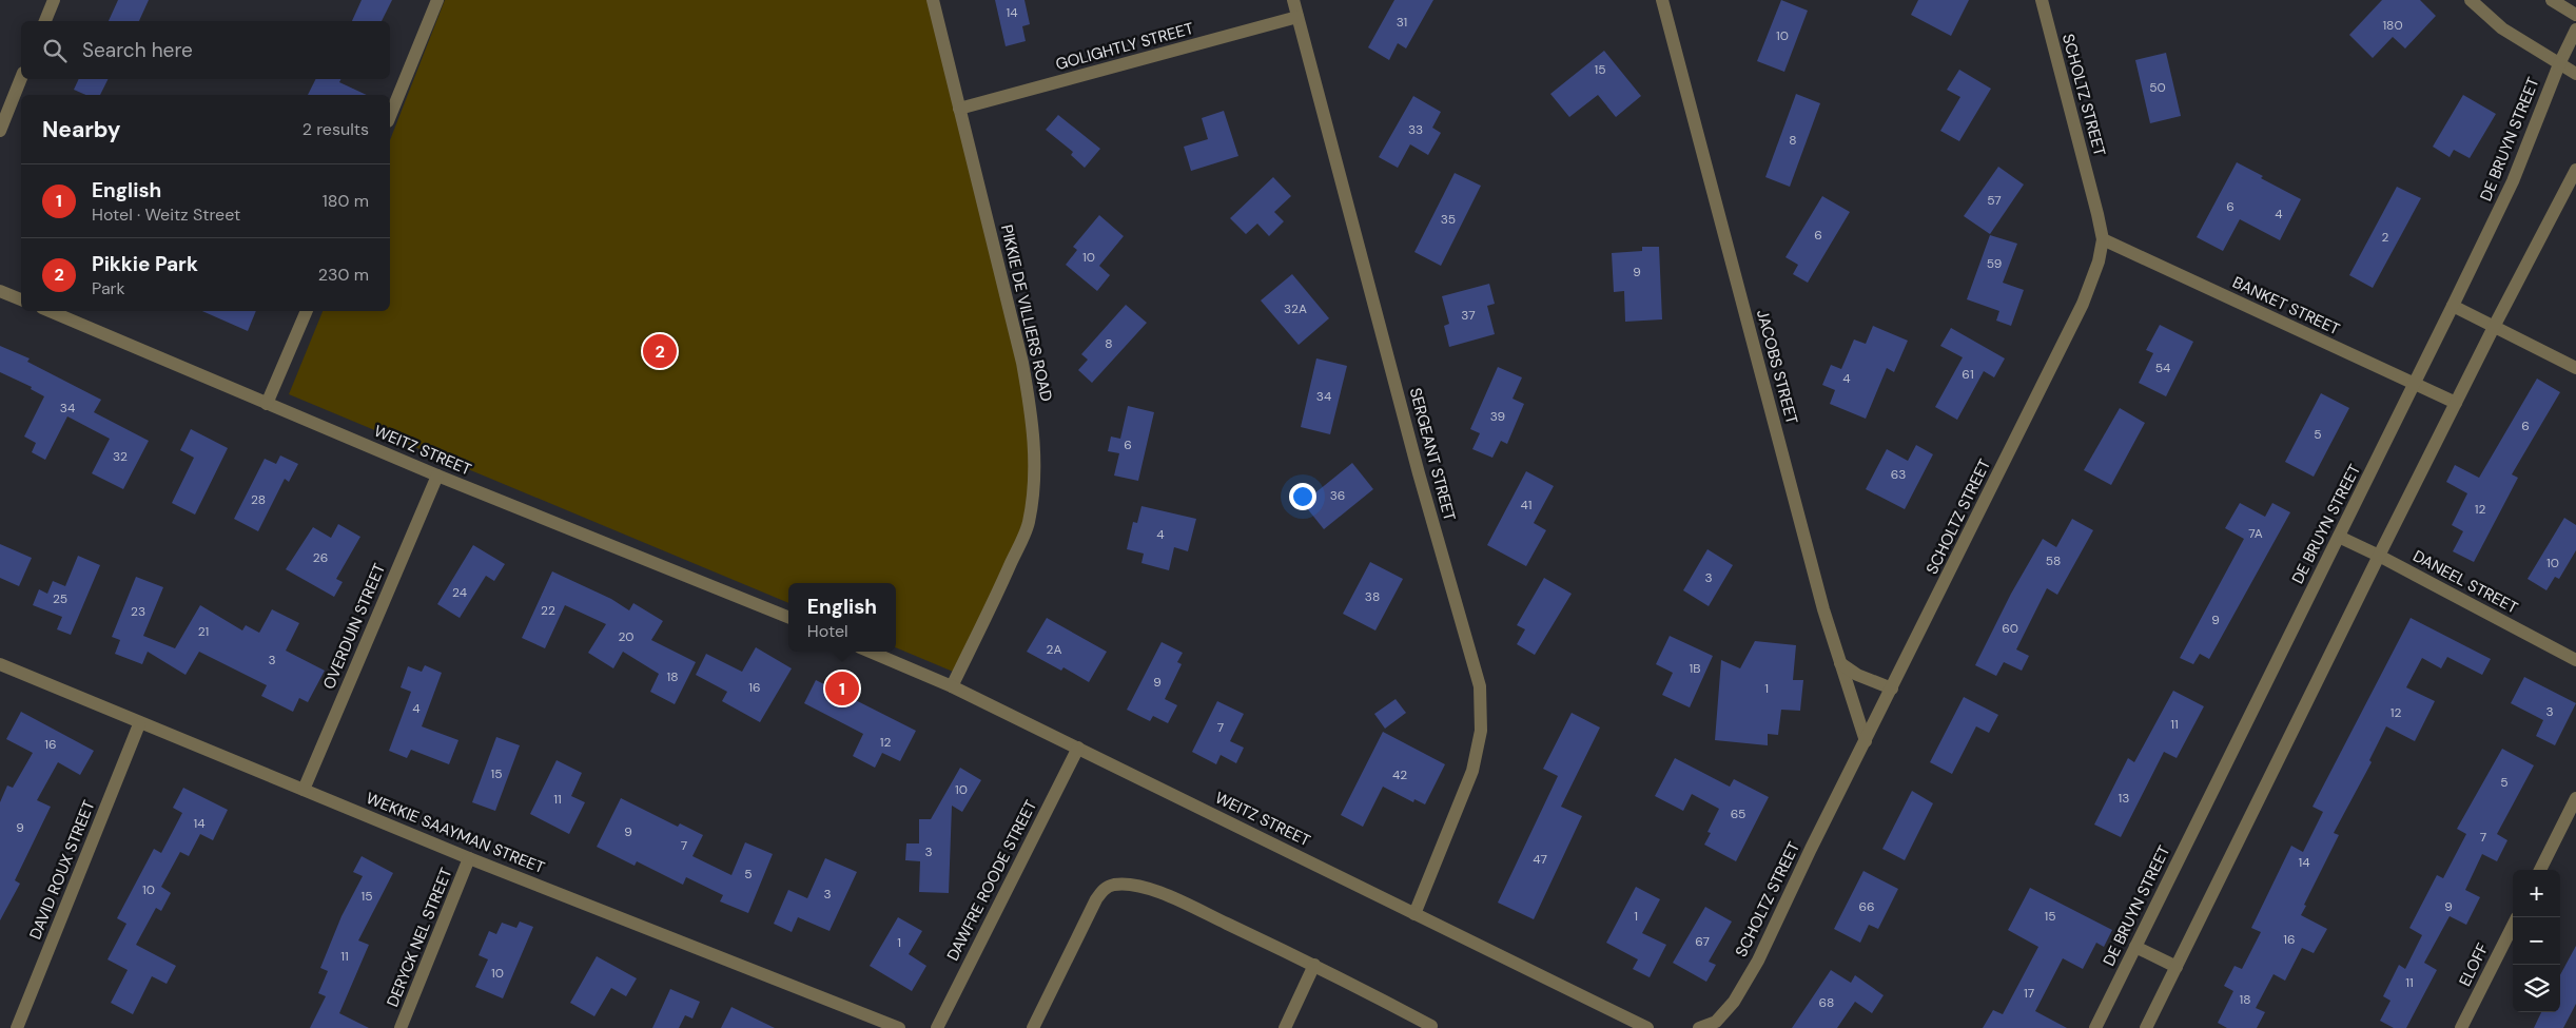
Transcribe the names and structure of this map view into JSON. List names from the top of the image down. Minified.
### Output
{"streets":{"street":["GOLIGHTLY STREET","SCHOLTZ STREET","DE BRUYN STREET","BANKET STREET","PIKKIE DE VILLIERS ROAD","JACOBS STREET","WEITZ STREET","SERGEANT STREET","DANEEL STREET","OVERDUIN STREET","WEKKIE SAAYMAN STREET","DAVID ROUX STREET","DAWFRE ROODE STREET","DERYCK NEL STREET","ELOFF"]},"crossings":[["GOLIGHTLY STREET","PIKKIE DE VILLIERS ROAD"],["GOLIGHTLY STREET","SERGEANT STREET"],["SCHOLTZ STREET","BANKET STREET"],["SCHOLTZ STREET","JACOBS STREET"],["DE BRUYN STREET","BANKET STREET"],["DE BRUYN STREET","DANEEL STREET"],["PIKKIE DE VILLIERS ROAD","WEITZ STREET"],["WEITZ STREET","SERGEANT STREET"],["WEITZ STREET","OVERDUIN STREET"],["WEITZ STREET","DAWFRE ROODE STREET"],["OVERDUIN STREET","WEKKIE SAAYMAN STREET"],["WEKKIE SAAYMAN STREET","DAVID ROUX STREET"],["WEKKIE SAAYMAN STREET","DERYCK NEL STREET"]],"house_numbers":["14","31","180","10","15","50","33","8","57","6","4","35","6","2","10","59","9","32A","37","8","54","61","4","34","34","39","6","5","6","32","63","36","28","41","12","7A","4","26","58","10","3","24","38","25","22","23","9","60","21","20","2A","3","1B","18","9","16","1","4","3","12","11","7","12","16","15","42","5","10","13","11","65","14","9","9","7","7","3","47","14","5","10","3","15","66","9","1","15","16","67","1","11","10","11","17","18","68"],"page":{"search":"Search here","heading":["Nearby","2 results"],"list":[{"mark":"1","name":"English","note":"Hotel · Weitz Street","value":"180 m"},{"mark":"2","name":"Pikkie Park","note":"Park","value":"230 m"}],"pins":["2","1"],"popup":["English","Hotel"],"map_buttons":["+","−"]}}
